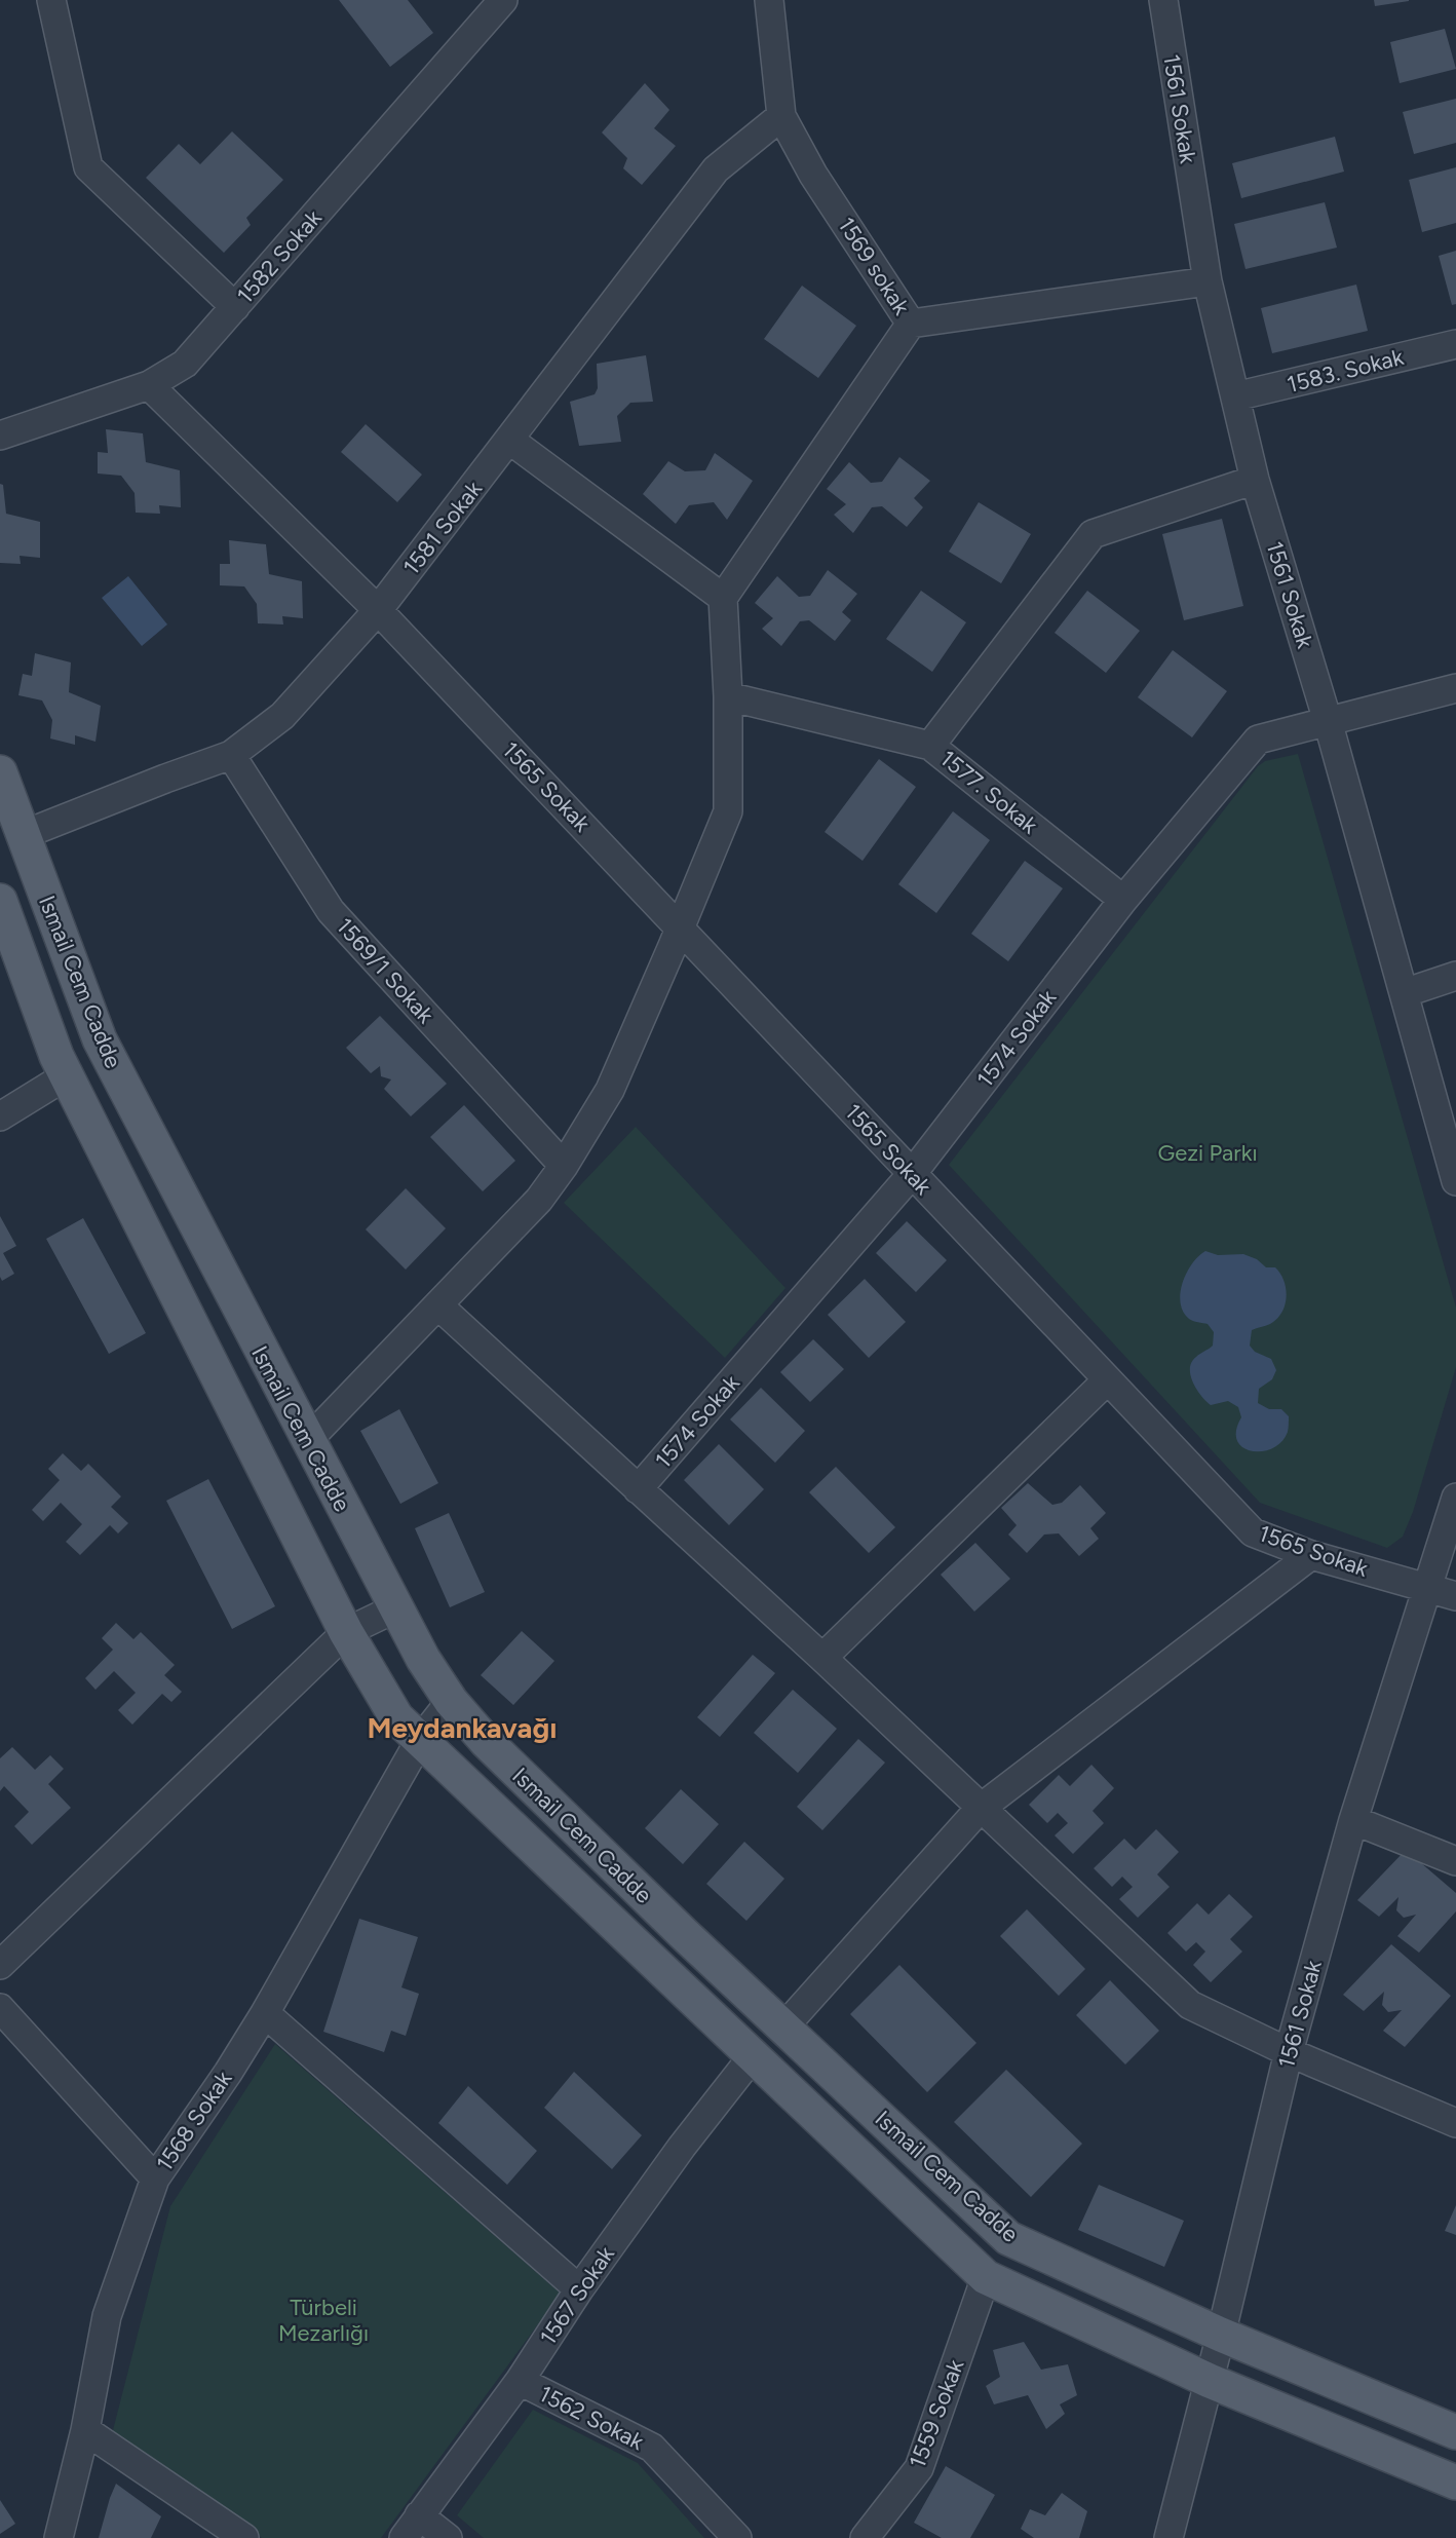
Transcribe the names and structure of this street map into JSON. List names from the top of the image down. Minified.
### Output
{"streets":{"main road":["Ismail Cem Cadde"],"street":["1561 Sokak","1582 Sokak","1569 sokak","1583. Sokak","1581 Sokak","1565 Sokak","1577. Sokak","1569/1 Sokak","1574 Sokak","1568 Sokak","1567 Sokak","1559 Sokak","1562 Sokak"]},"crossings":[["1561 Sokak","1569 sokak"],["1561 Sokak","1583. Sokak"],["1561 Sokak","1565 Sokak"],["1561 Sokak","Ismail Cem Cadde"],["1561 Sokak","1574 Sokak"],["1582 Sokak","1565 Sokak"],["1569 sokak","1581 Sokak"],["1581 Sokak","1565 Sokak"],["1581 Sokak","1569/1 Sokak"],["1581 Sokak","Ismail Cem Cadde"],["1565 Sokak","1574 Sokak"],["1577. Sokak","1574 Sokak"],["Ismail Cem Cadde","1568 Sokak"],["Ismail Cem Cadde","1567 Sokak"],["Ismail Cem Cadde","1559 Sokak"],["1567 Sokak","1562 Sokak"]],"districts":["Meydankavağı"],"parks":["Gezi Parkı","Türbeli Mezarlığı"]}
